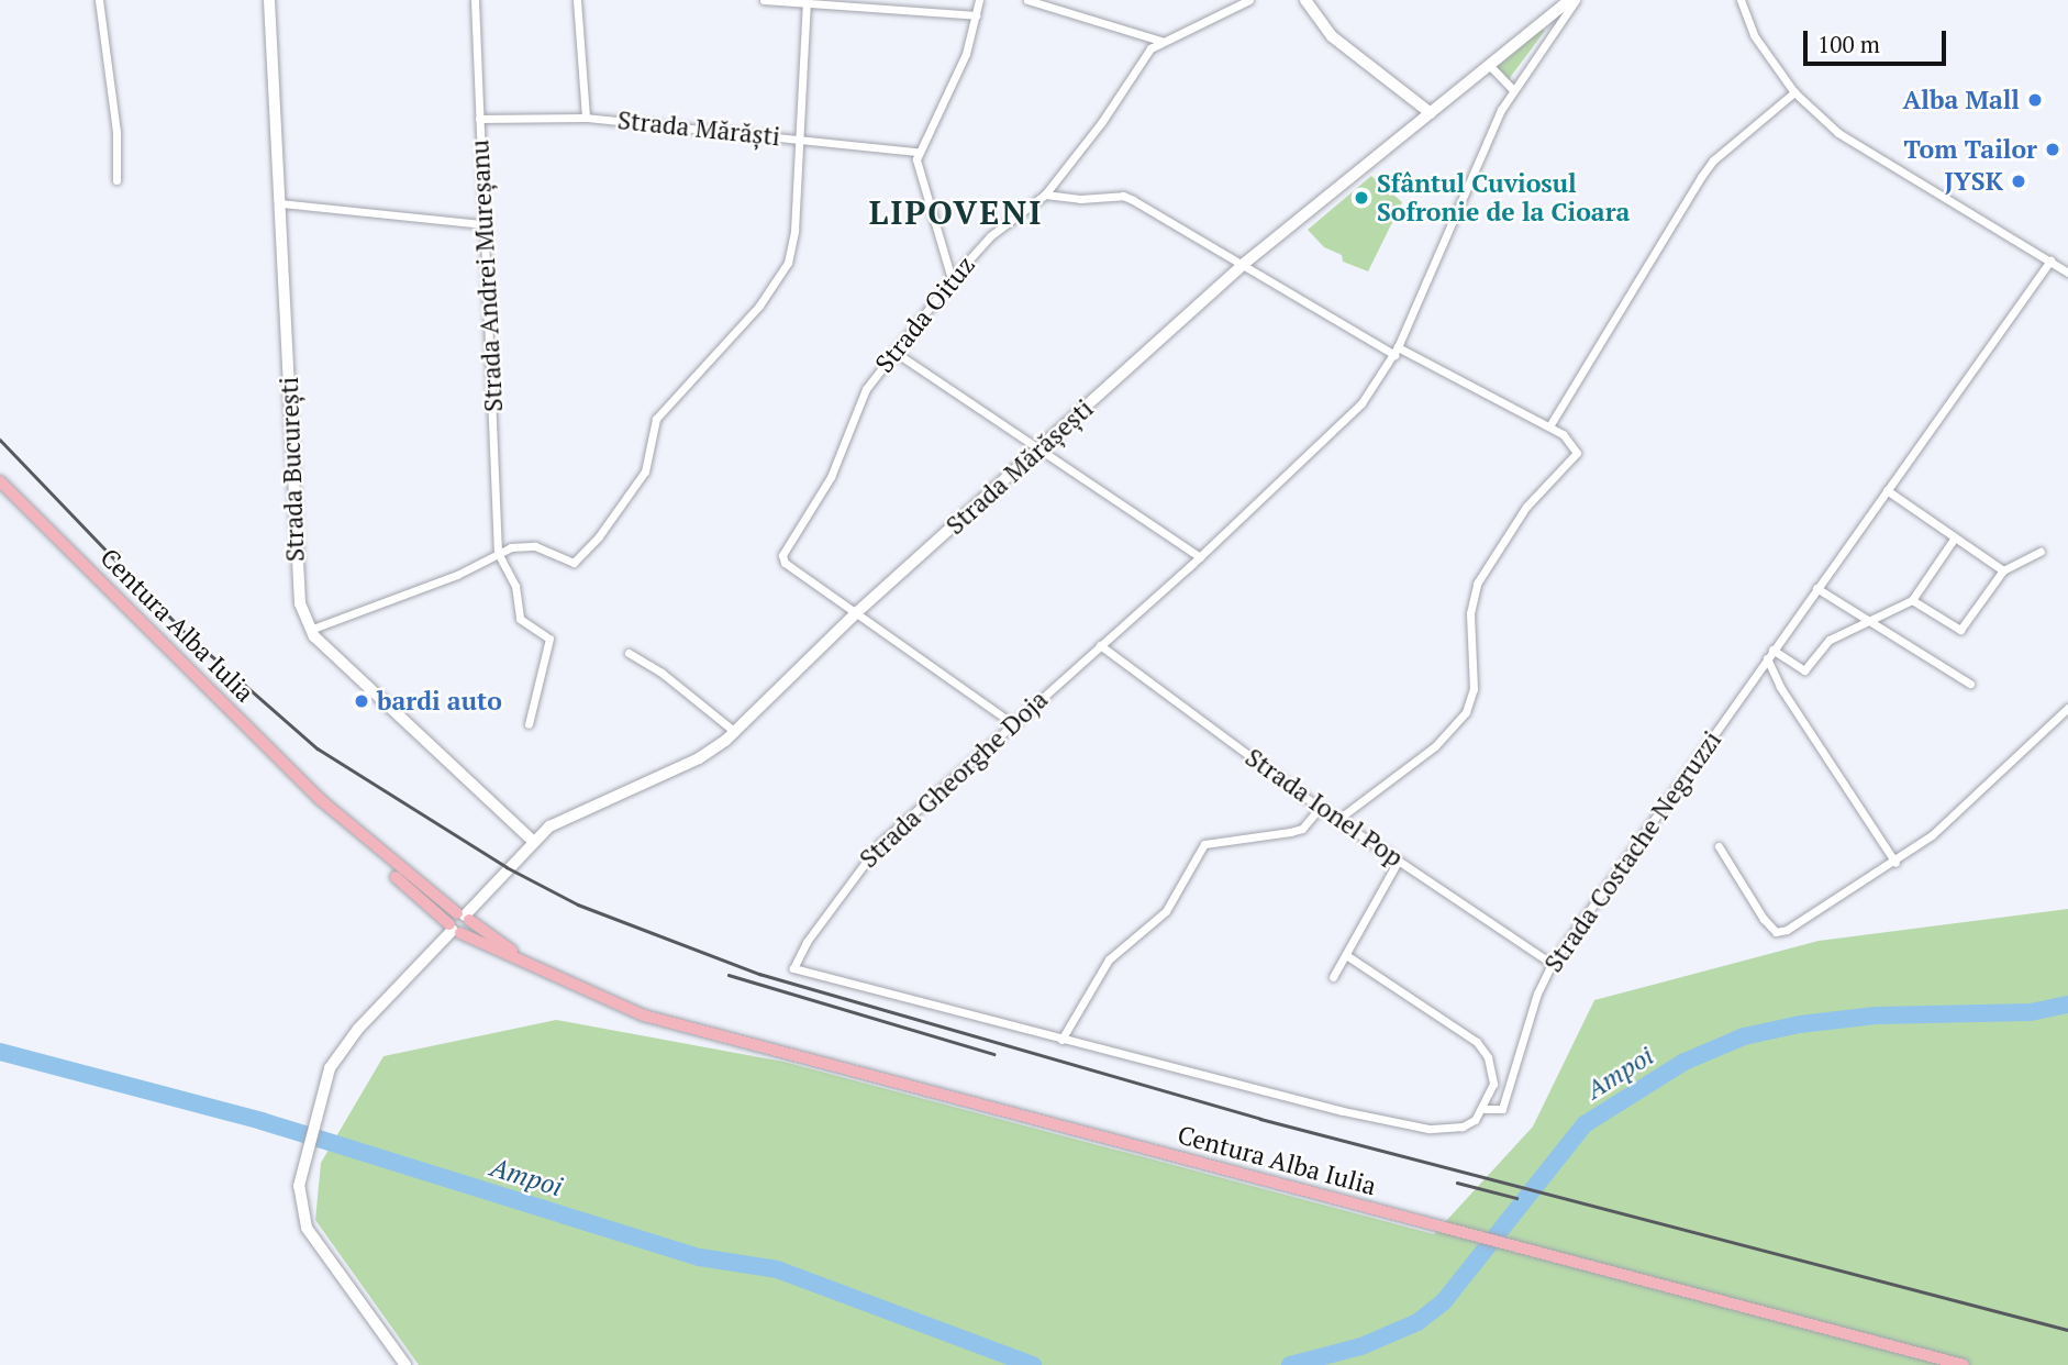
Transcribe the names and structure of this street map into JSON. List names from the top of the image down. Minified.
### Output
{"streets":{"main road":["Strada Mărășești","Strada București","Centura Alba Iulia"],"street":["Strada Mărăști","Strada Andrei Mureșanu","Strada Oituz","Strada Gheorghe Doja","Strada Ionel Pop","Strada Costache Negruzzi"]},"crossings":[["Strada Mărăști","Strada Andrei Mureșanu"],["Strada Oituz","Strada Mărășești"],["Strada Mărășești","Centura Alba Iulia"],["Strada Gheorghe Doja","Strada Ionel Pop"],["Strada Gheorghe Doja","Strada Costache Negruzzi"],["Strada Ionel Pop","Strada Costache Negruzzi"]],"districts":["LIPOVENI"],"water":["Ampoi"],"places":["Alba Mall","Tom Tailor","JYSK","Sfântul Cuviosul Sofronie de la Cioara","bardi auto"],"scale_bar":"100 m"}
